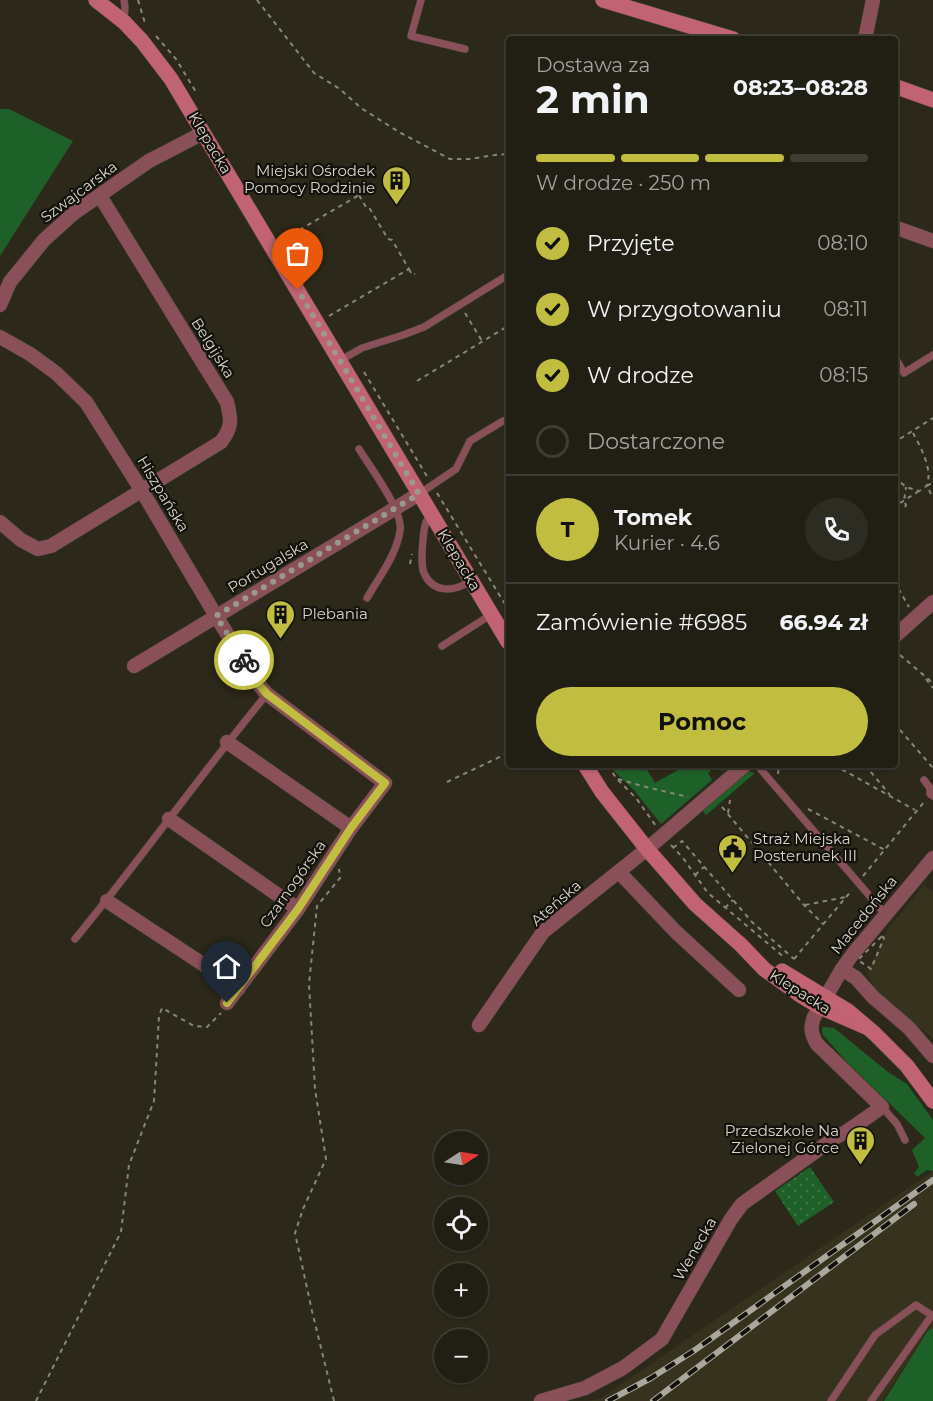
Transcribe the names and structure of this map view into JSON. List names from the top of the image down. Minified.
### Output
{"streets":{"street":["Klepacka","Szwajcarska","Belgijska","Hiszpańska","Portugalska","Czarnogórska","Ateńska","Macedońska","Wenecka"]},"crossings":[["Klepacka","Szwajcarska"],["Klepacka","Portugalska"],["Klepacka","Ateńska"],["Klepacka","Macedońska"],["Szwajcarska","Belgijska"],["Belgijska","Hiszpańska"],["Hiszpańska","Portugalska"],["Hiszpańska","Czarnogórska"],["Macedońska","Wenecka"]],"places":{"building":["Miejski Ośrodek Pomocy Rodzinie","Plebania","Przedszkole Na Zielonej Górce"],"public building":["Straż Miejska Posterunek III"]},"north":"right","page":{"heading":["2 min","Dostawa za","08:23–08:28"],"panel":["Tomek","Kurier · 4.6","Zamówienie #6985","66.94 zł"],"bar":"W drodze · 250 m","list":[["Przyjęte","08:10"],["W przygotowaniu","08:11"],["W drodze","08:15"],"Dostarczone"],"round":"T","buttons":"Pomoc","map_buttons":["+","−"]}}
